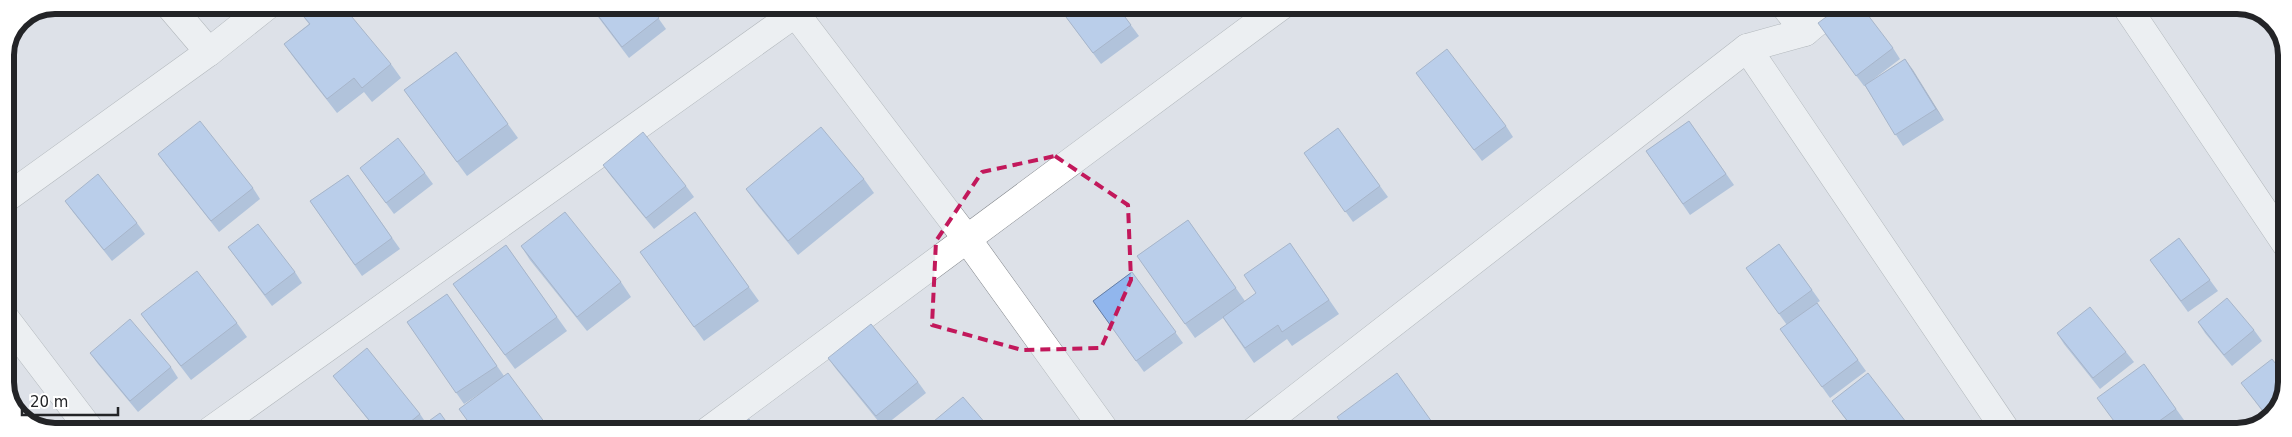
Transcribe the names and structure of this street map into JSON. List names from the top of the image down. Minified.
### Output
{"scale_bar":"20 m"}
